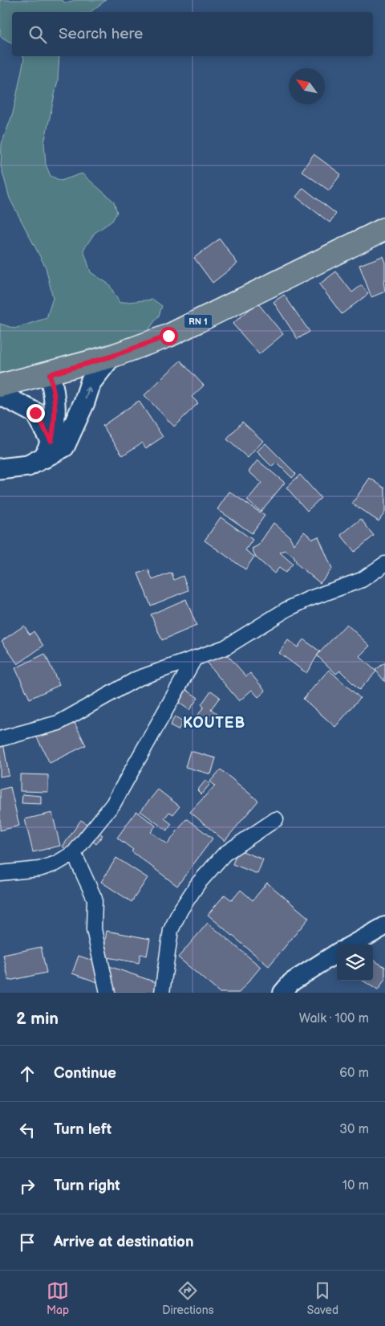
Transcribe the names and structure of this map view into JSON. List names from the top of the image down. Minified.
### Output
{"streets":{"main road":["RN 1"]},"districts":["KOUTEB"],"north":"top left","page":{"search":"Search here","heading":["2 min","Walk · 100 m"],"list":[["Continue","60 m"],["Turn left","30 m"],["Turn right","10 m"],"Arrive at destination"],"nav":["Map","Directions","Saved"]}}
